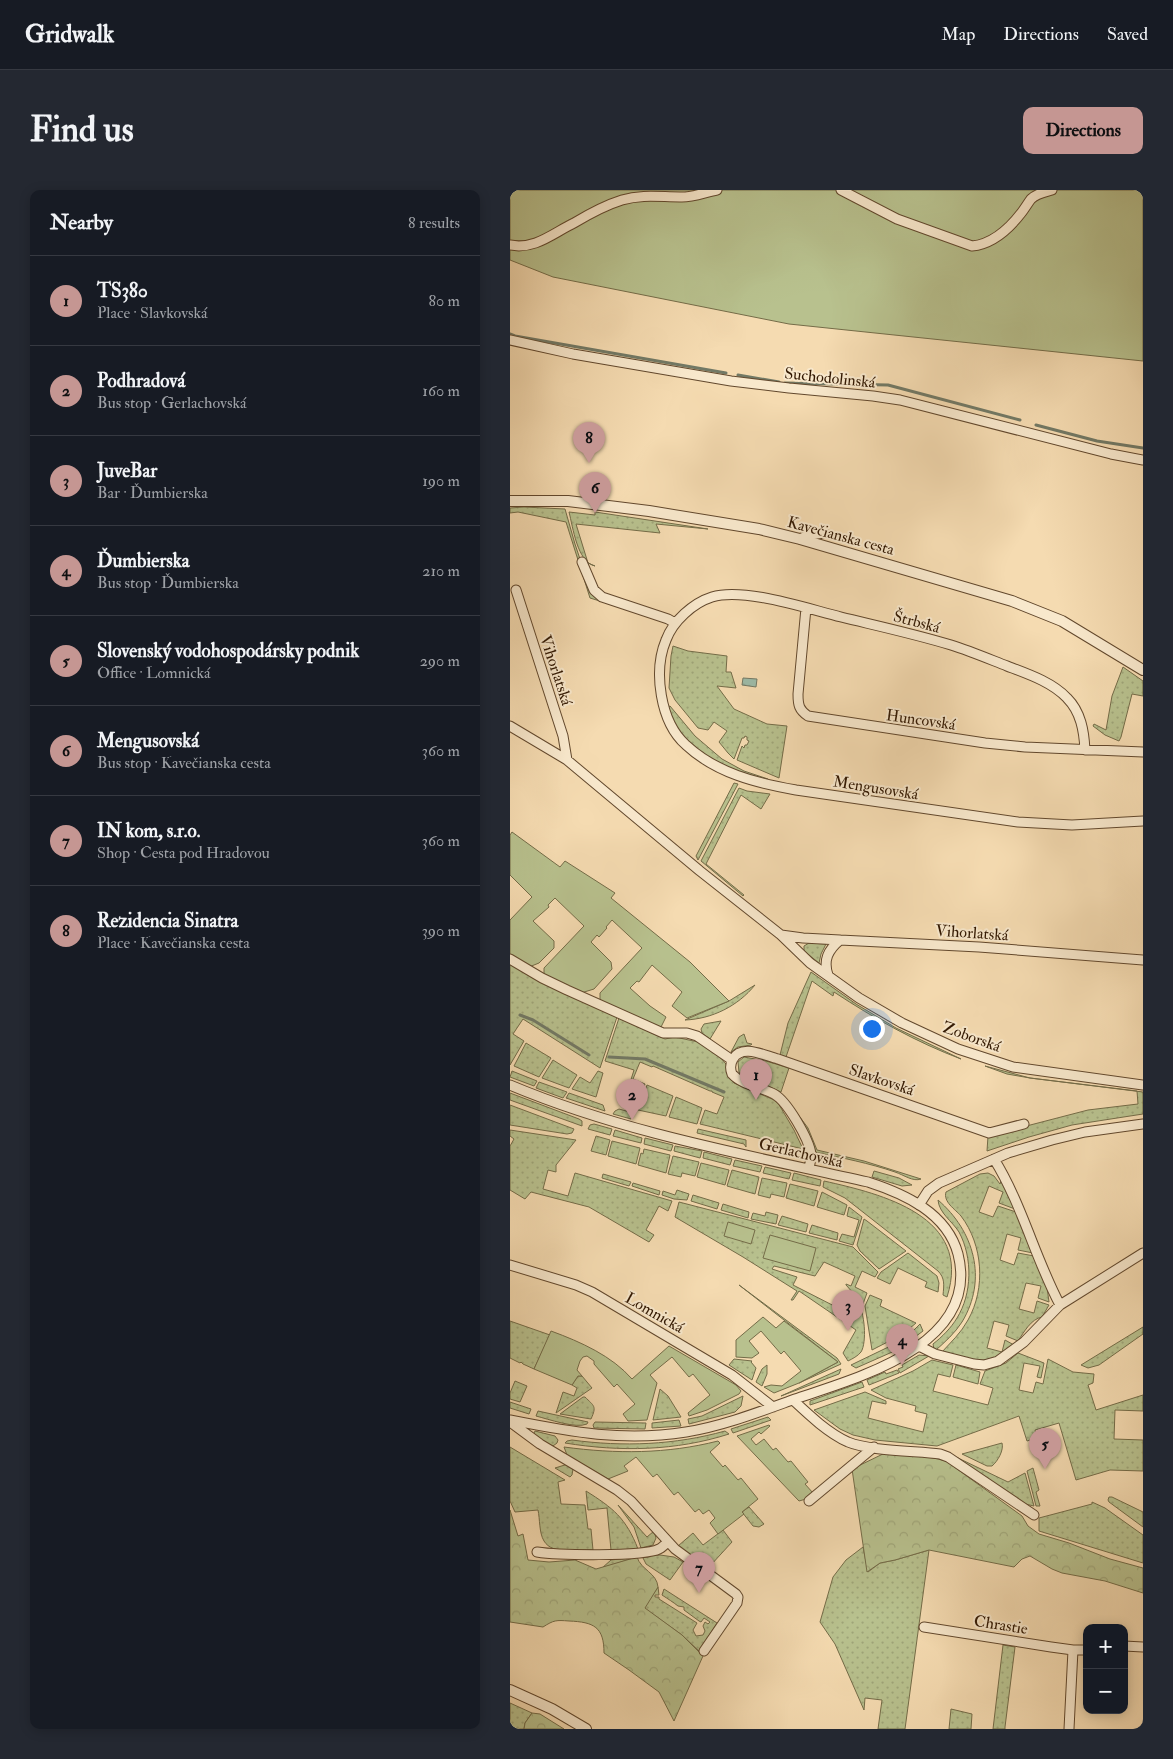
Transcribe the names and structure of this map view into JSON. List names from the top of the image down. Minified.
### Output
{"streets":{"street":["Suchodolinská","Kavečianska cesta","Štrbská","Vihorlatská","Huncovská","Mengusovská","Zoborská","Slavkovská","Gerlachovská","Lomnická","Chrastie"]},"crossings":[["Štrbská","Huncovská"],["Štrbská","Mengusovská"],["Vihorlatská","Zoborská"],["Gerlachovská","Lomnická"]],"page":{"header":"Gridwalk","nav":["Map","Directions","Saved"],"buttons":"Directions","title":"Find us","heading":["Nearby","8 results"],"list":[{"mark":"1","name":"TS380","note":"Place · Slavkovská","value":"80 m"},{"mark":"2","name":"Podhradová","note":"Bus stop · Gerlachovská","value":"160 m"},{"mark":"3","name":"JuveBar","note":"Bar · Ďumbierska","value":"190 m"},{"mark":"4","name":"Ďumbierska","note":"Bus stop · Ďumbierska","value":"210 m"},{"mark":"5","name":"Slovenský vodohospodársky podnik","note":"Office · Lomnická","value":"290 m"},{"mark":"6","name":"Mengusovská","note":"Bus stop · Kavečianska cesta","value":"360 m"},{"mark":"7","name":"IN kom, s.r.o.","note":"Shop · Cesta pod Hradovou","value":"360 m"},{"mark":"8","name":"Rezidencia Sinatra","note":"Place · Kavečianska cesta","value":"390 m"}],"pins":["8","6","1","2","3","4","5","7"],"map_buttons":["+","−"]}}
